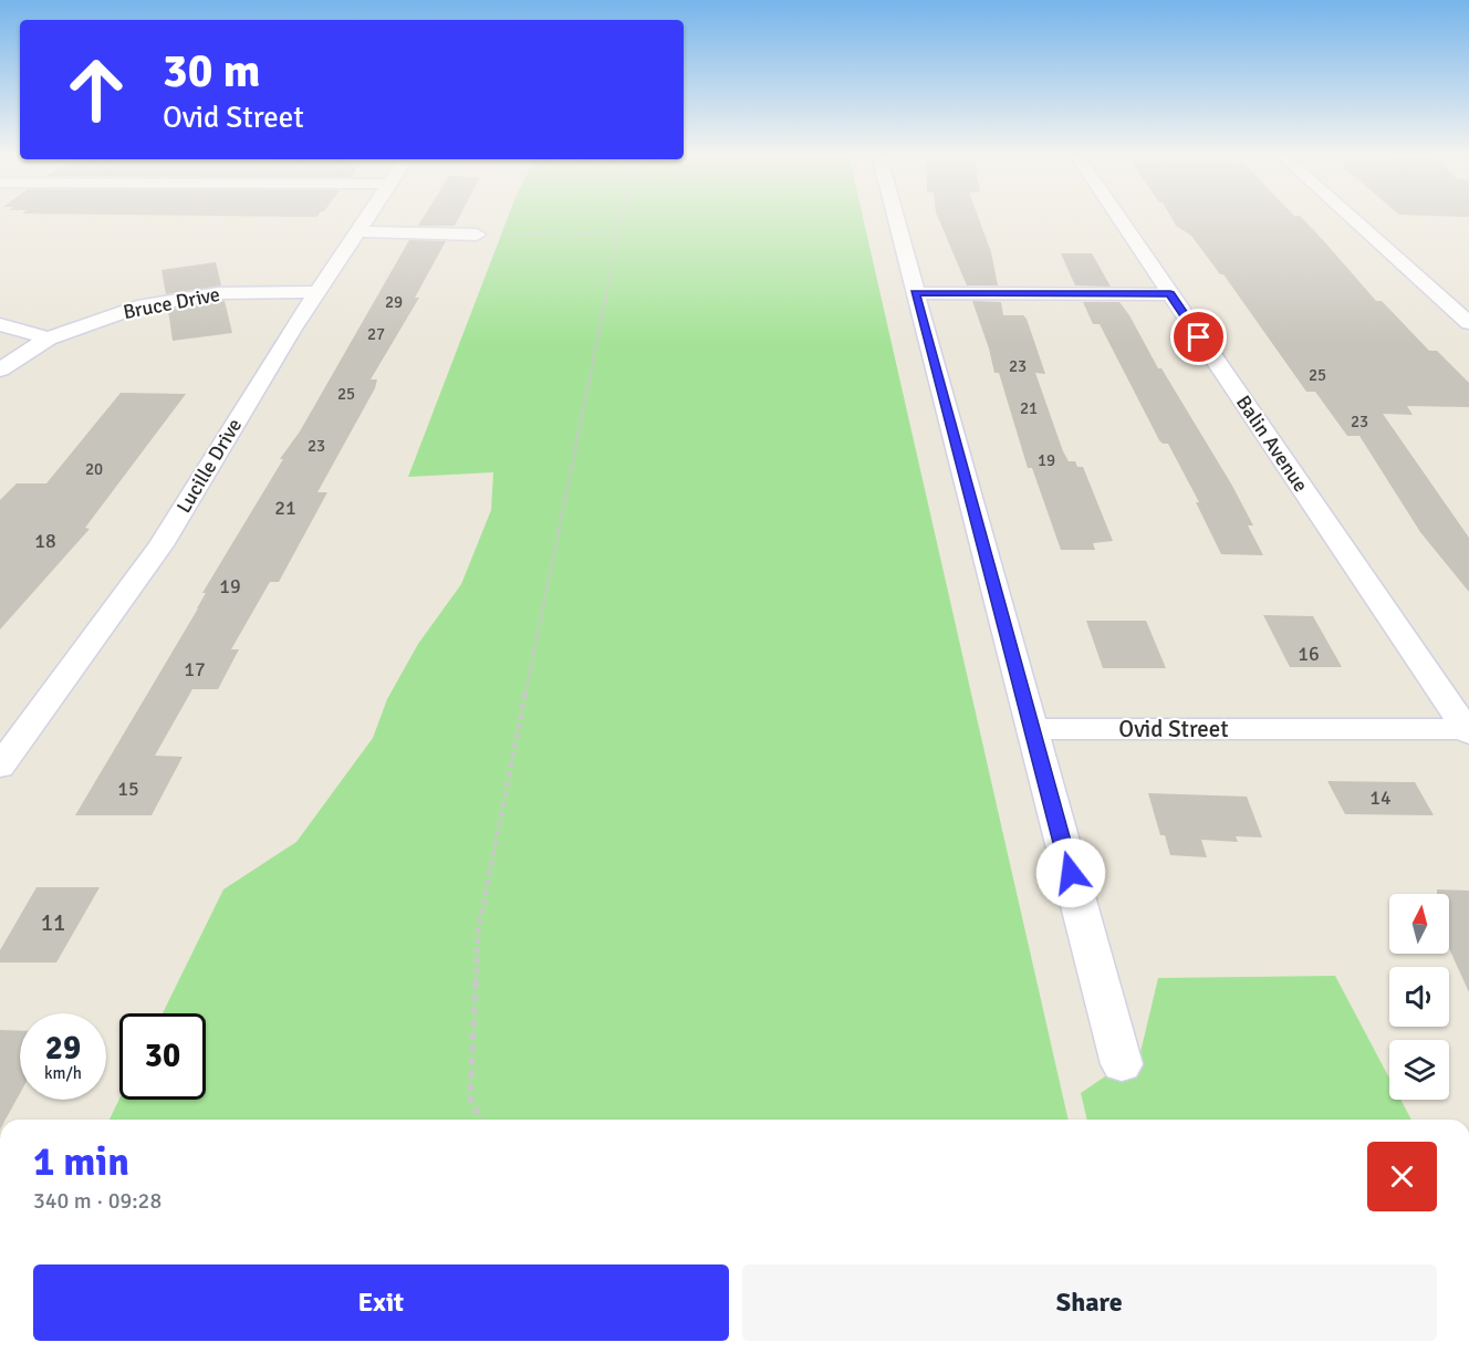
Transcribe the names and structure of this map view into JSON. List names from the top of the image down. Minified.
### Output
{"streets":{"street":["Bruce Drive","Balin Avenue","Lucille Drive","Ovid Street"]},"crossings":[["Bruce Drive","Lucille Drive"],["Balin Avenue","Ovid Street"]],"house_numbers":["29","27","23","25","25","21","23","23","19","20","21","18","19","16","17","15","14","11"],"north":"top","page":{"turn":["30 m","Ovid Street"],"speed":"29 km/h","limit":"30","heading":["1 min","340 m · 09:28"],"buttons":["Exit","Share"]}}
